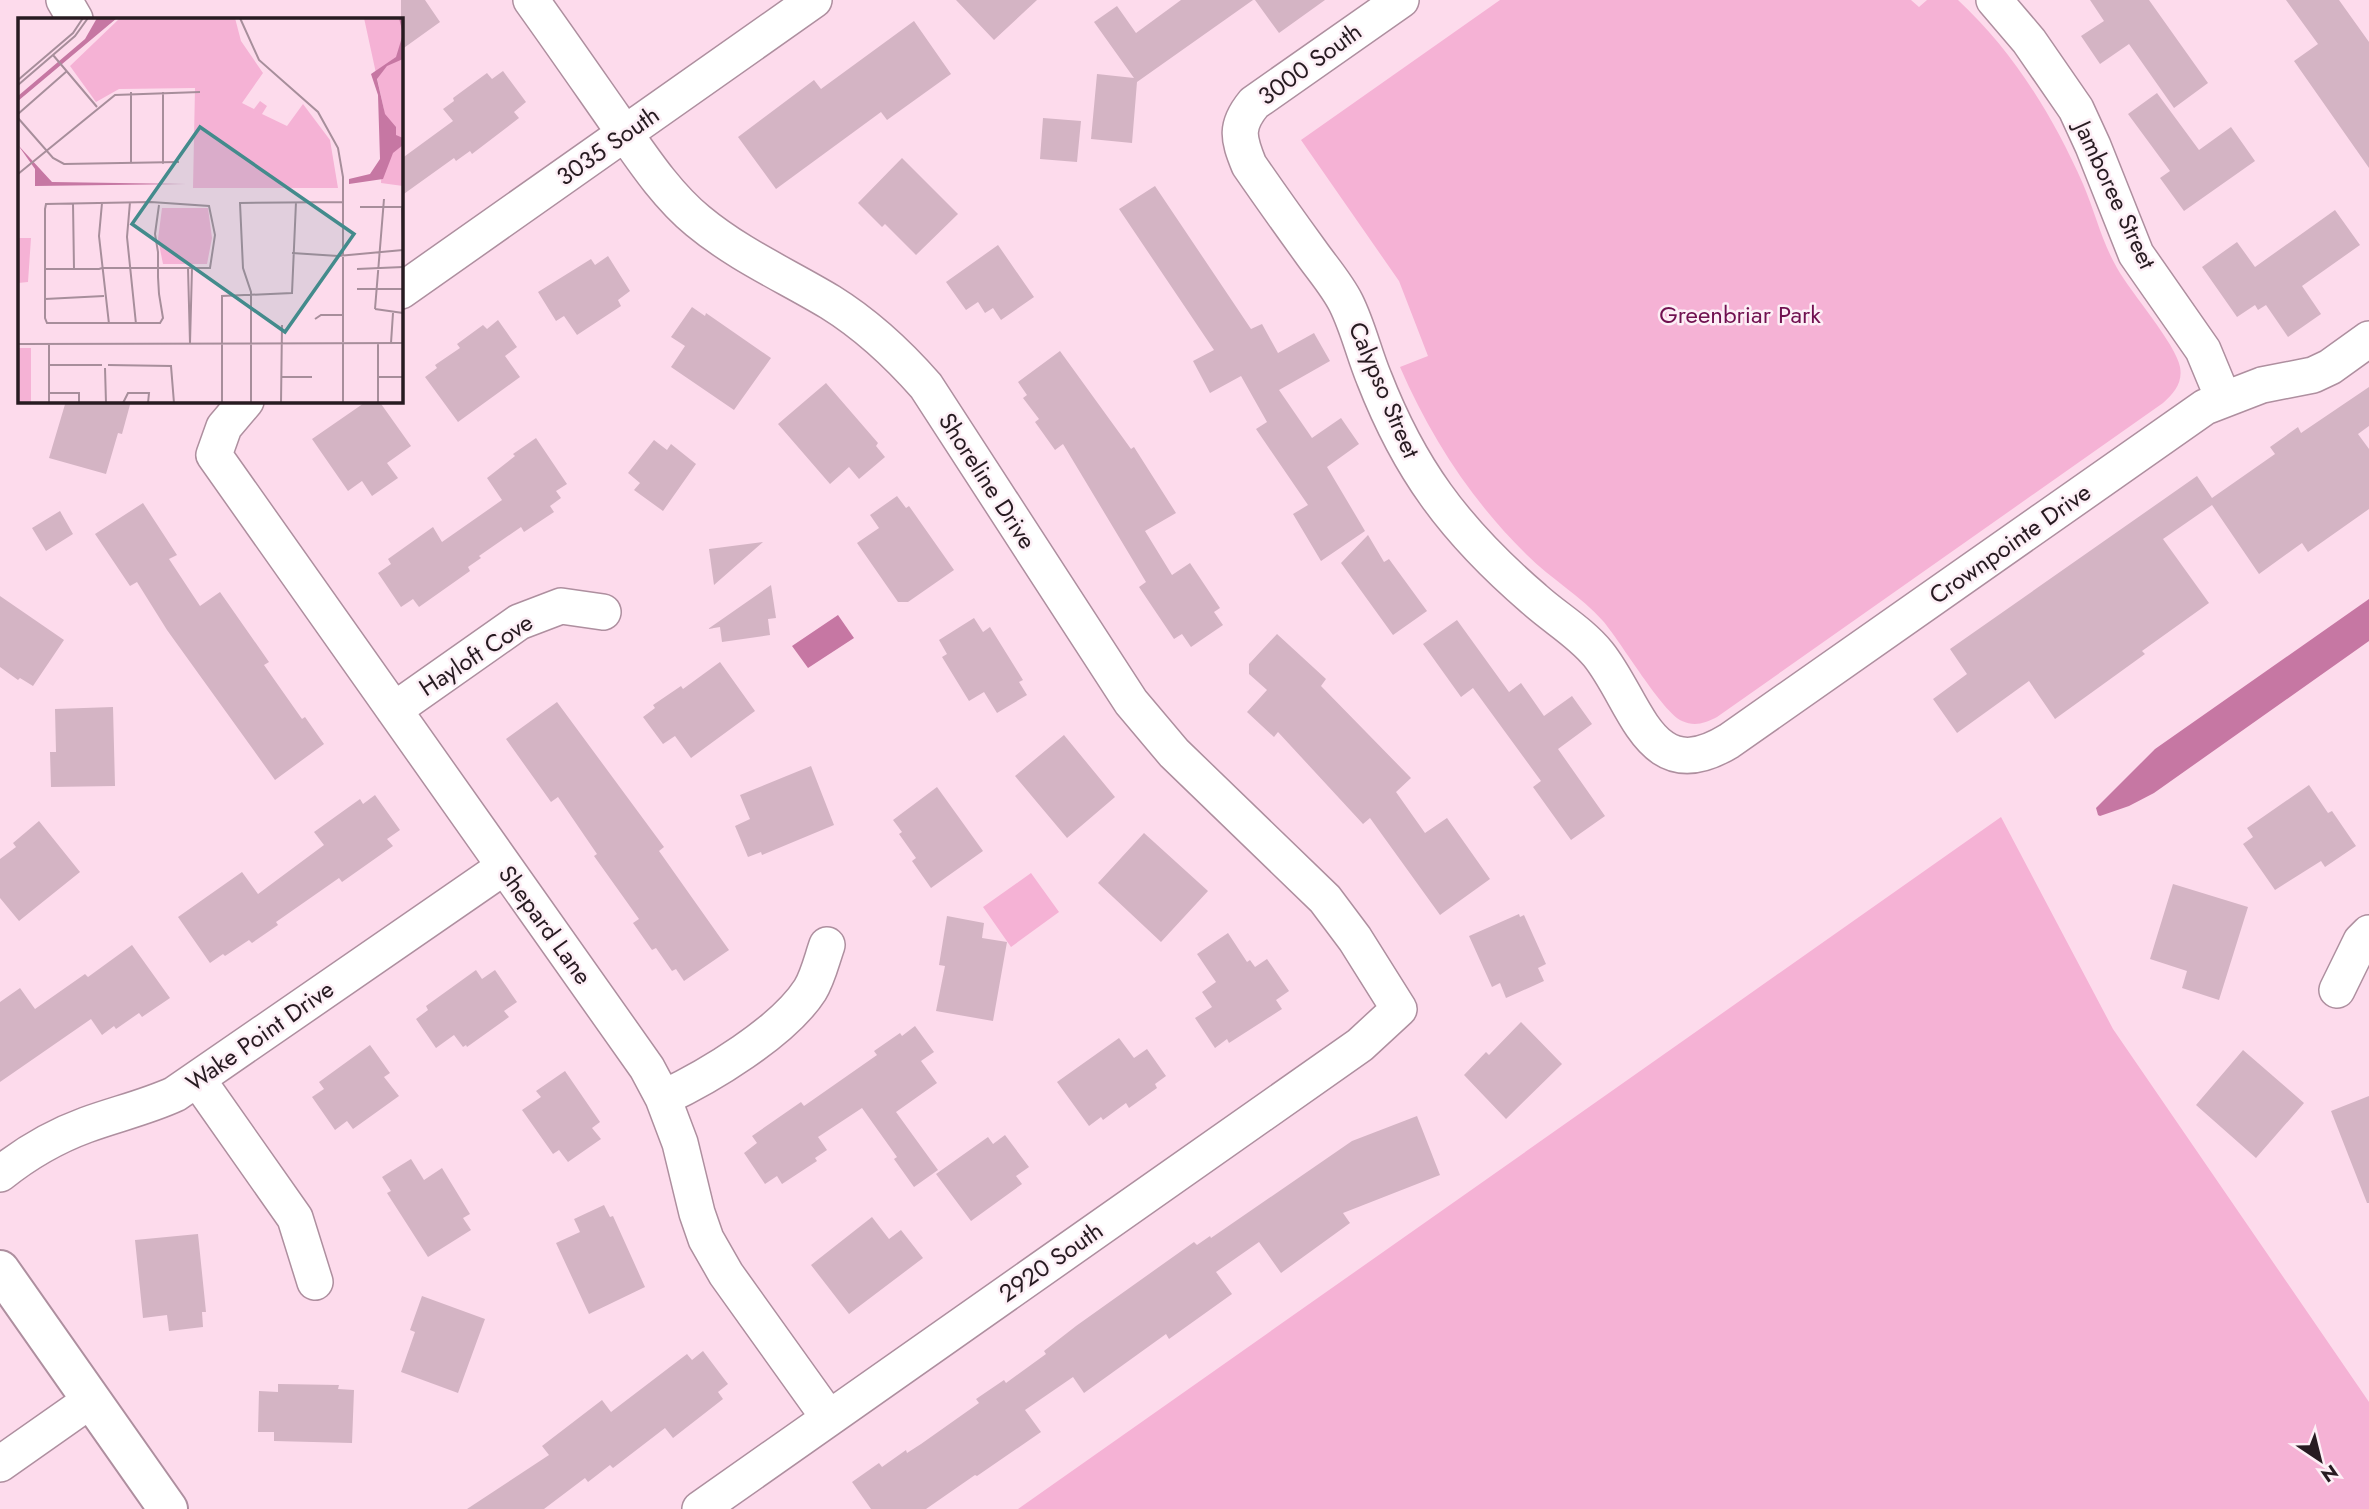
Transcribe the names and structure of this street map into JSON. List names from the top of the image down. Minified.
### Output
{"streets":{"street":["3000 South","3035 South","Jamboree Street","Calypso Street","Shoreline Drive","Crownpointe Drive","Hayloft Cove","Shepard Lane","Wake Point Drive","2920 South"]},"crossings":[["3000 South","Calypso Street"],["3035 South","Shoreline Drive"],["Jamboree Street","Crownpointe Drive"],["Calypso Street","Crownpointe Drive"],["Shoreline Drive","2920 South"],["Hayloft Cove","Shepard Lane"],["Shepard Lane","Wake Point Drive"],["Shepard Lane","2920 South"]],"parks":["Greenbriar Park"],"north":"bottom right"}
